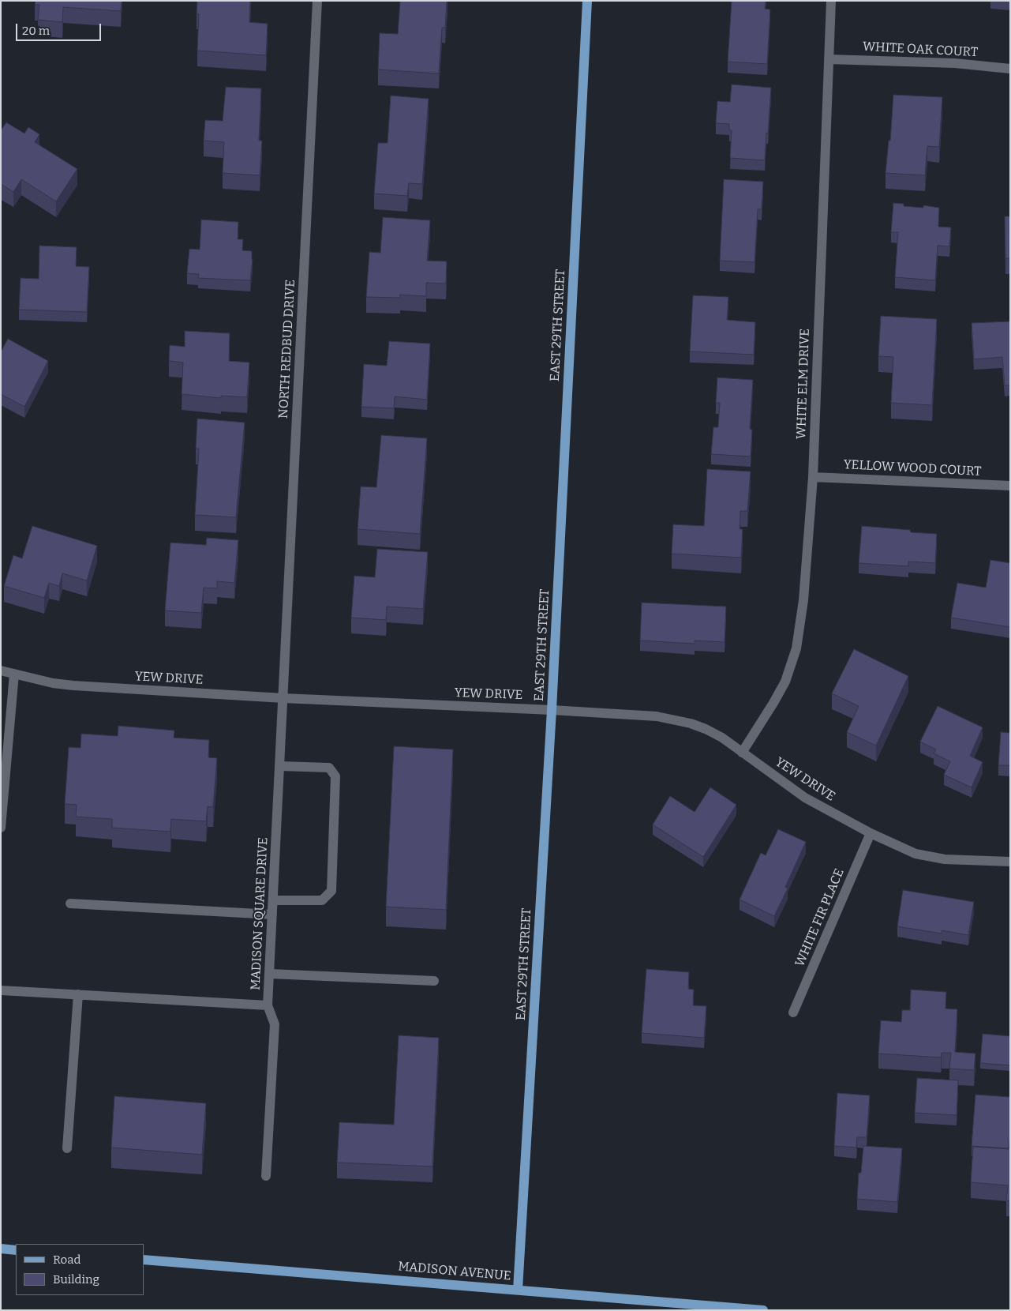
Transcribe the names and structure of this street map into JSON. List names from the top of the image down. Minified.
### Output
{"streets":{"main road":["EAST 29TH STREET","MADISON AVENUE"],"street":["WHITE OAK COURT","NORTH REDBUD DRIVE","WHITE ELM DRIVE","YELLOW WOOD COURT","YEW DRIVE","MADISON SQUARE DRIVE","WHITE FIR PLACE"]},"crossings":[["WHITE OAK COURT","WHITE ELM DRIVE"],["EAST 29TH STREET","YEW DRIVE"],["EAST 29TH STREET","MADISON AVENUE"],["NORTH REDBUD DRIVE","YEW DRIVE"],["NORTH REDBUD DRIVE","MADISON SQUARE DRIVE"],["WHITE ELM DRIVE","YELLOW WOOD COURT"],["WHITE ELM DRIVE","YEW DRIVE"],["YEW DRIVE","MADISON SQUARE DRIVE"],["YEW DRIVE","WHITE FIR PLACE"]],"legend":["Road","Building"],"scale_bar":"20 m"}
